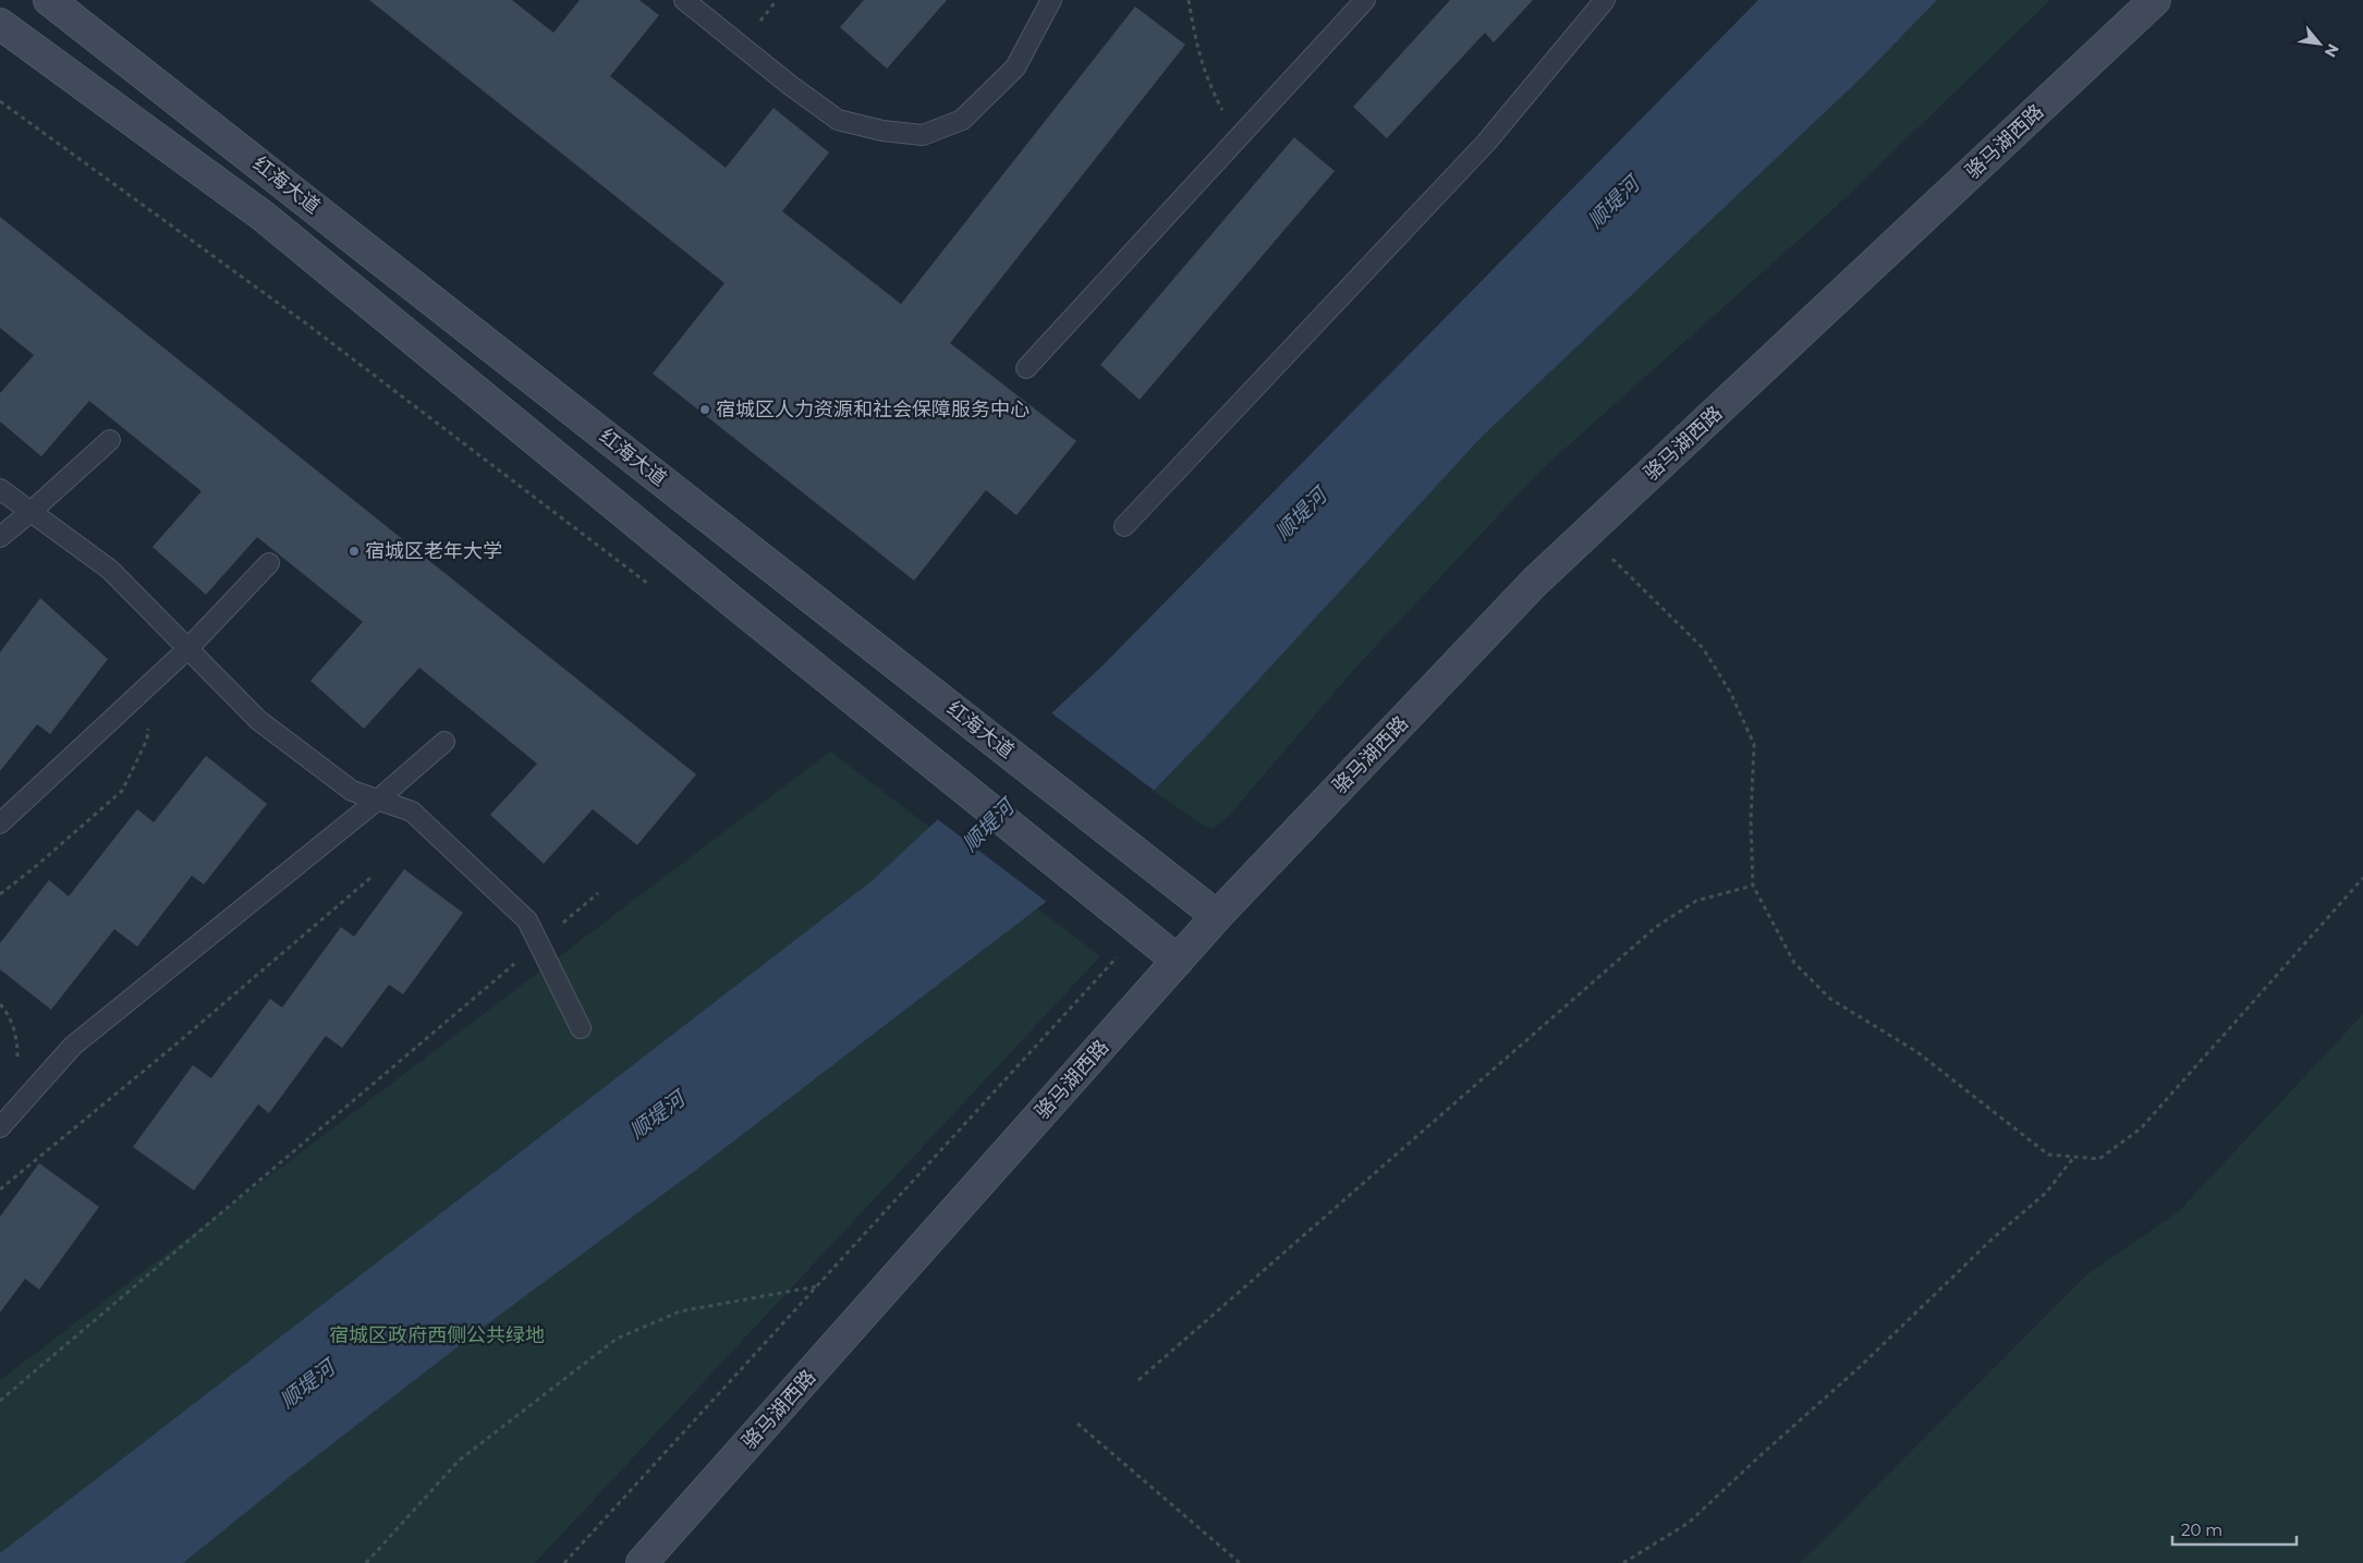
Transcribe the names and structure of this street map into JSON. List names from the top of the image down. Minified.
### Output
{"streets":{"main road":["骆马湖西路","红海大道"]},"crossings":[["骆马湖西路","红海大道"]],"water":["顺堤河"],"parks":["宿城区政府西侧公共绿地"],"places":["宿城区人力资源和社会保障服务中心","宿城区老年大学"],"scale_bar":"20 m","north":"bottom right"}
